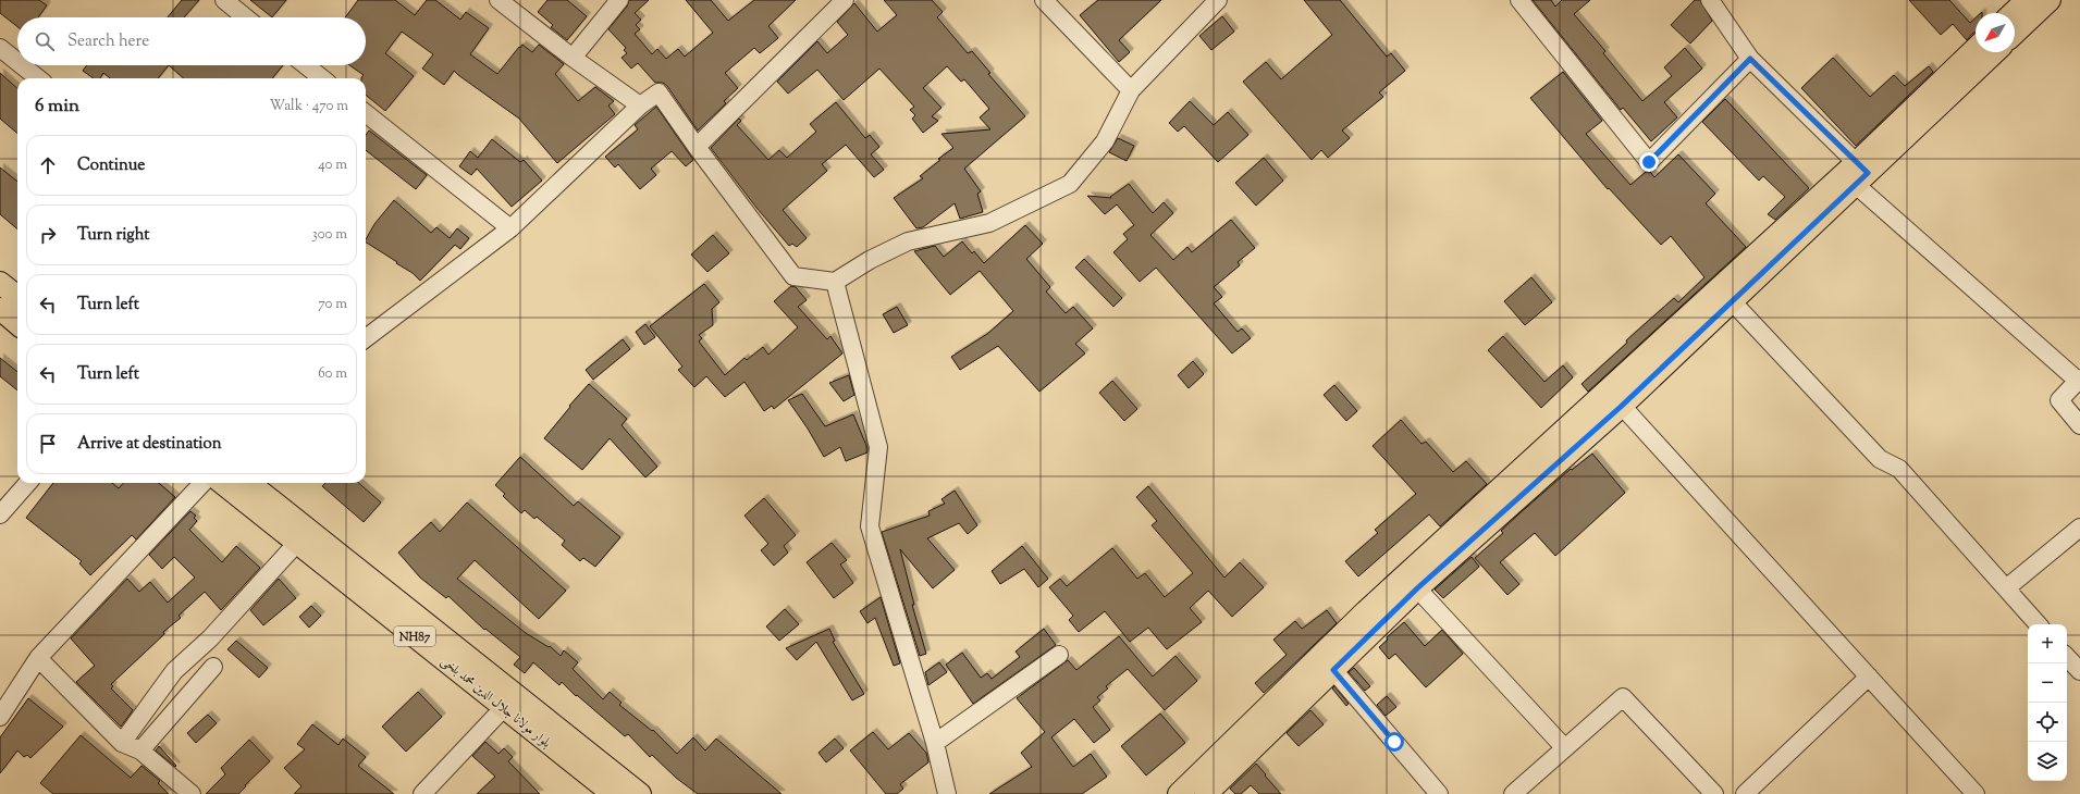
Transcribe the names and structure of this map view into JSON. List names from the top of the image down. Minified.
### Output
{"streets":{"main road":["NH87","بلوار مولانا جلال الدین محمد بلخی"]},"north":"bottom left","page":{"search":"Search here","heading":["6 min","Walk · 470 m"],"list":[["Continue","40 m"],["Turn right","300 m"],["Turn left","70 m"],["Turn left","60 m"],"Arrive at destination"],"map_buttons":["+","−"]}}
